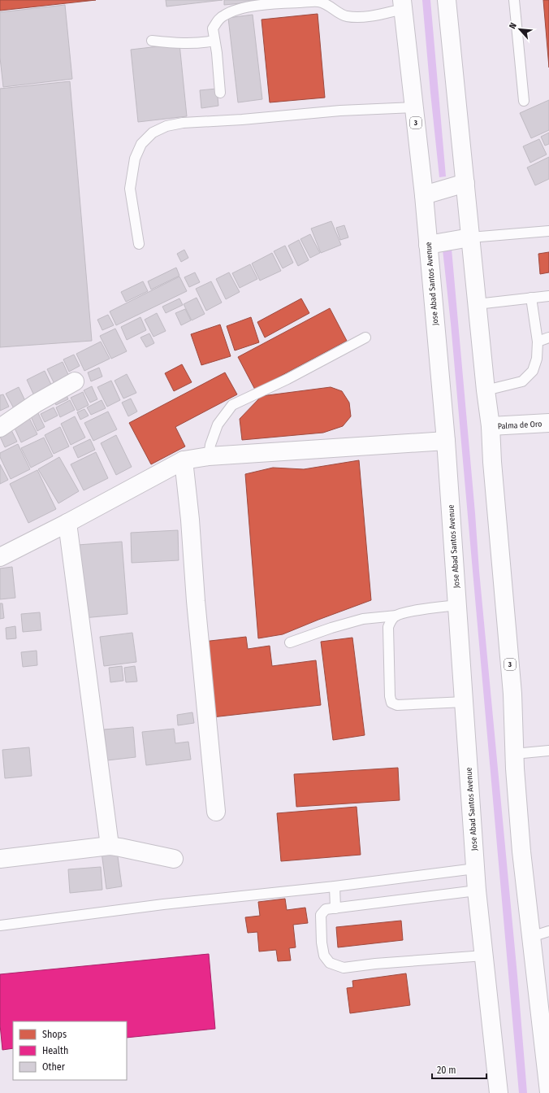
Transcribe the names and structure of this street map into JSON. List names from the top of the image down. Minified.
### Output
{"streets":{"main road":["3","Jose Abad Santos Avenue","Palma de Oro"]},"crossings":[["3","Palma de Oro"]],"legend":["Shops","Health","Other"],"scale_bar":"20 m","north":"top left"}
